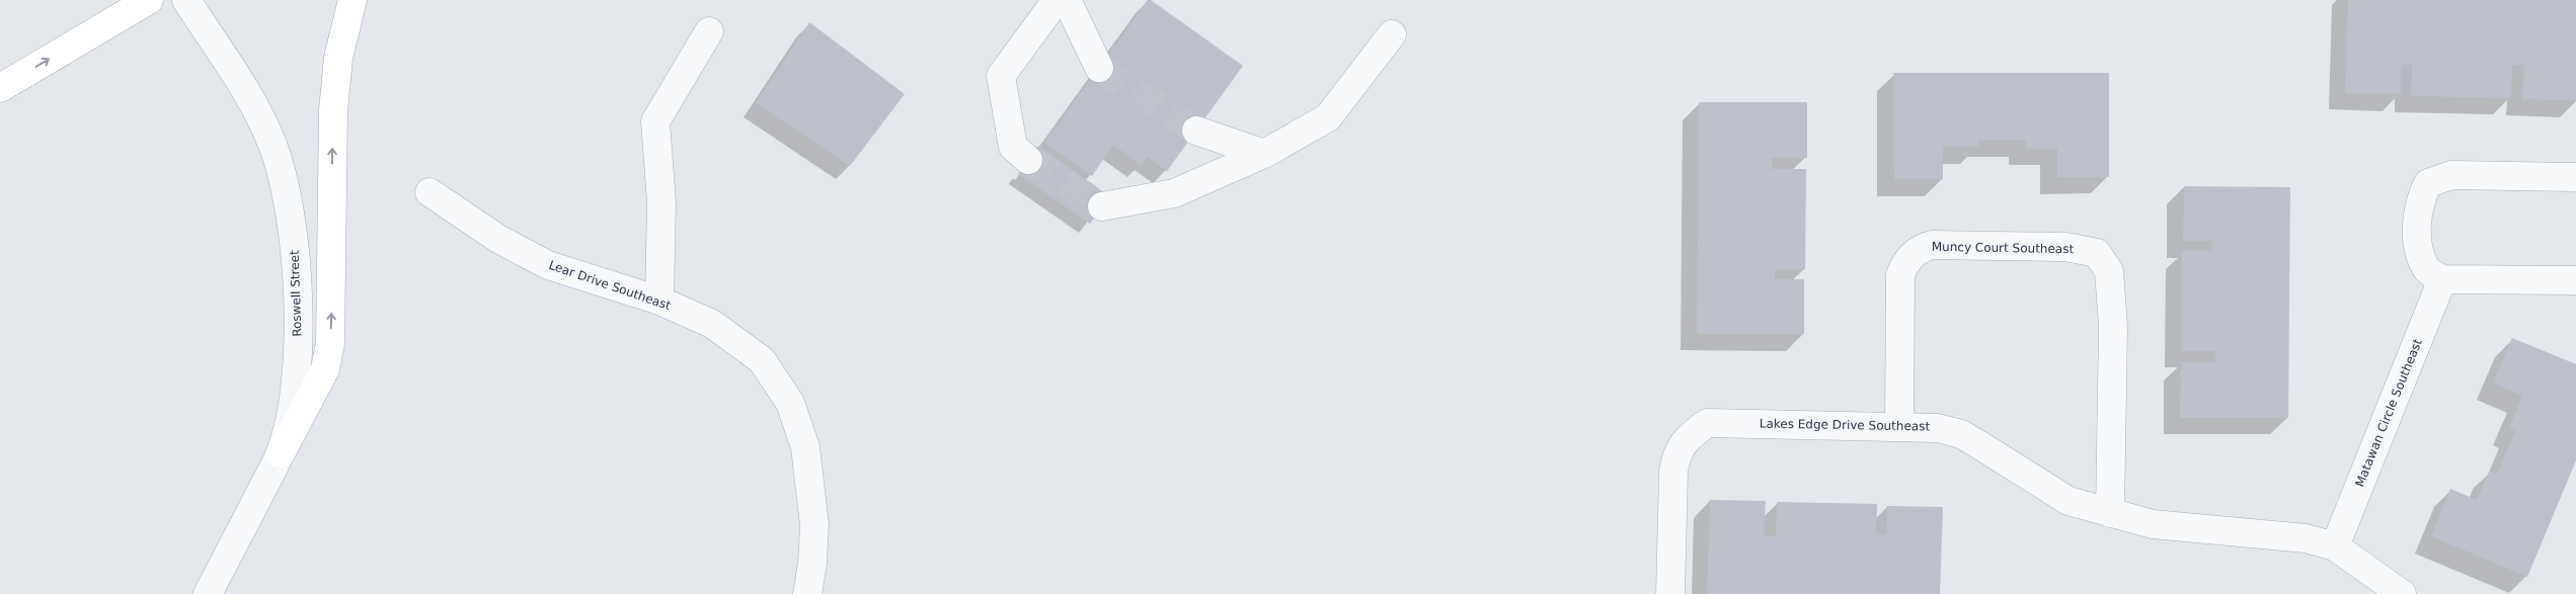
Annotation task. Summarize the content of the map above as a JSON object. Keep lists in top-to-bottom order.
{
  "streets": {
    "street": [
      "Muncy Court Southeast",
      "Lear Drive Southeast",
      "Roswell Street",
      "Matawan Circle Southeast",
      "Lakes Edge Drive Southeast"
    ]
  },
  "crossings": [
    ["Muncy Court Southeast", "Lakes Edge Drive Southeast"],
    ["Matawan Circle Southeast", "Lakes Edge Drive Southeast"]
  ]
}
